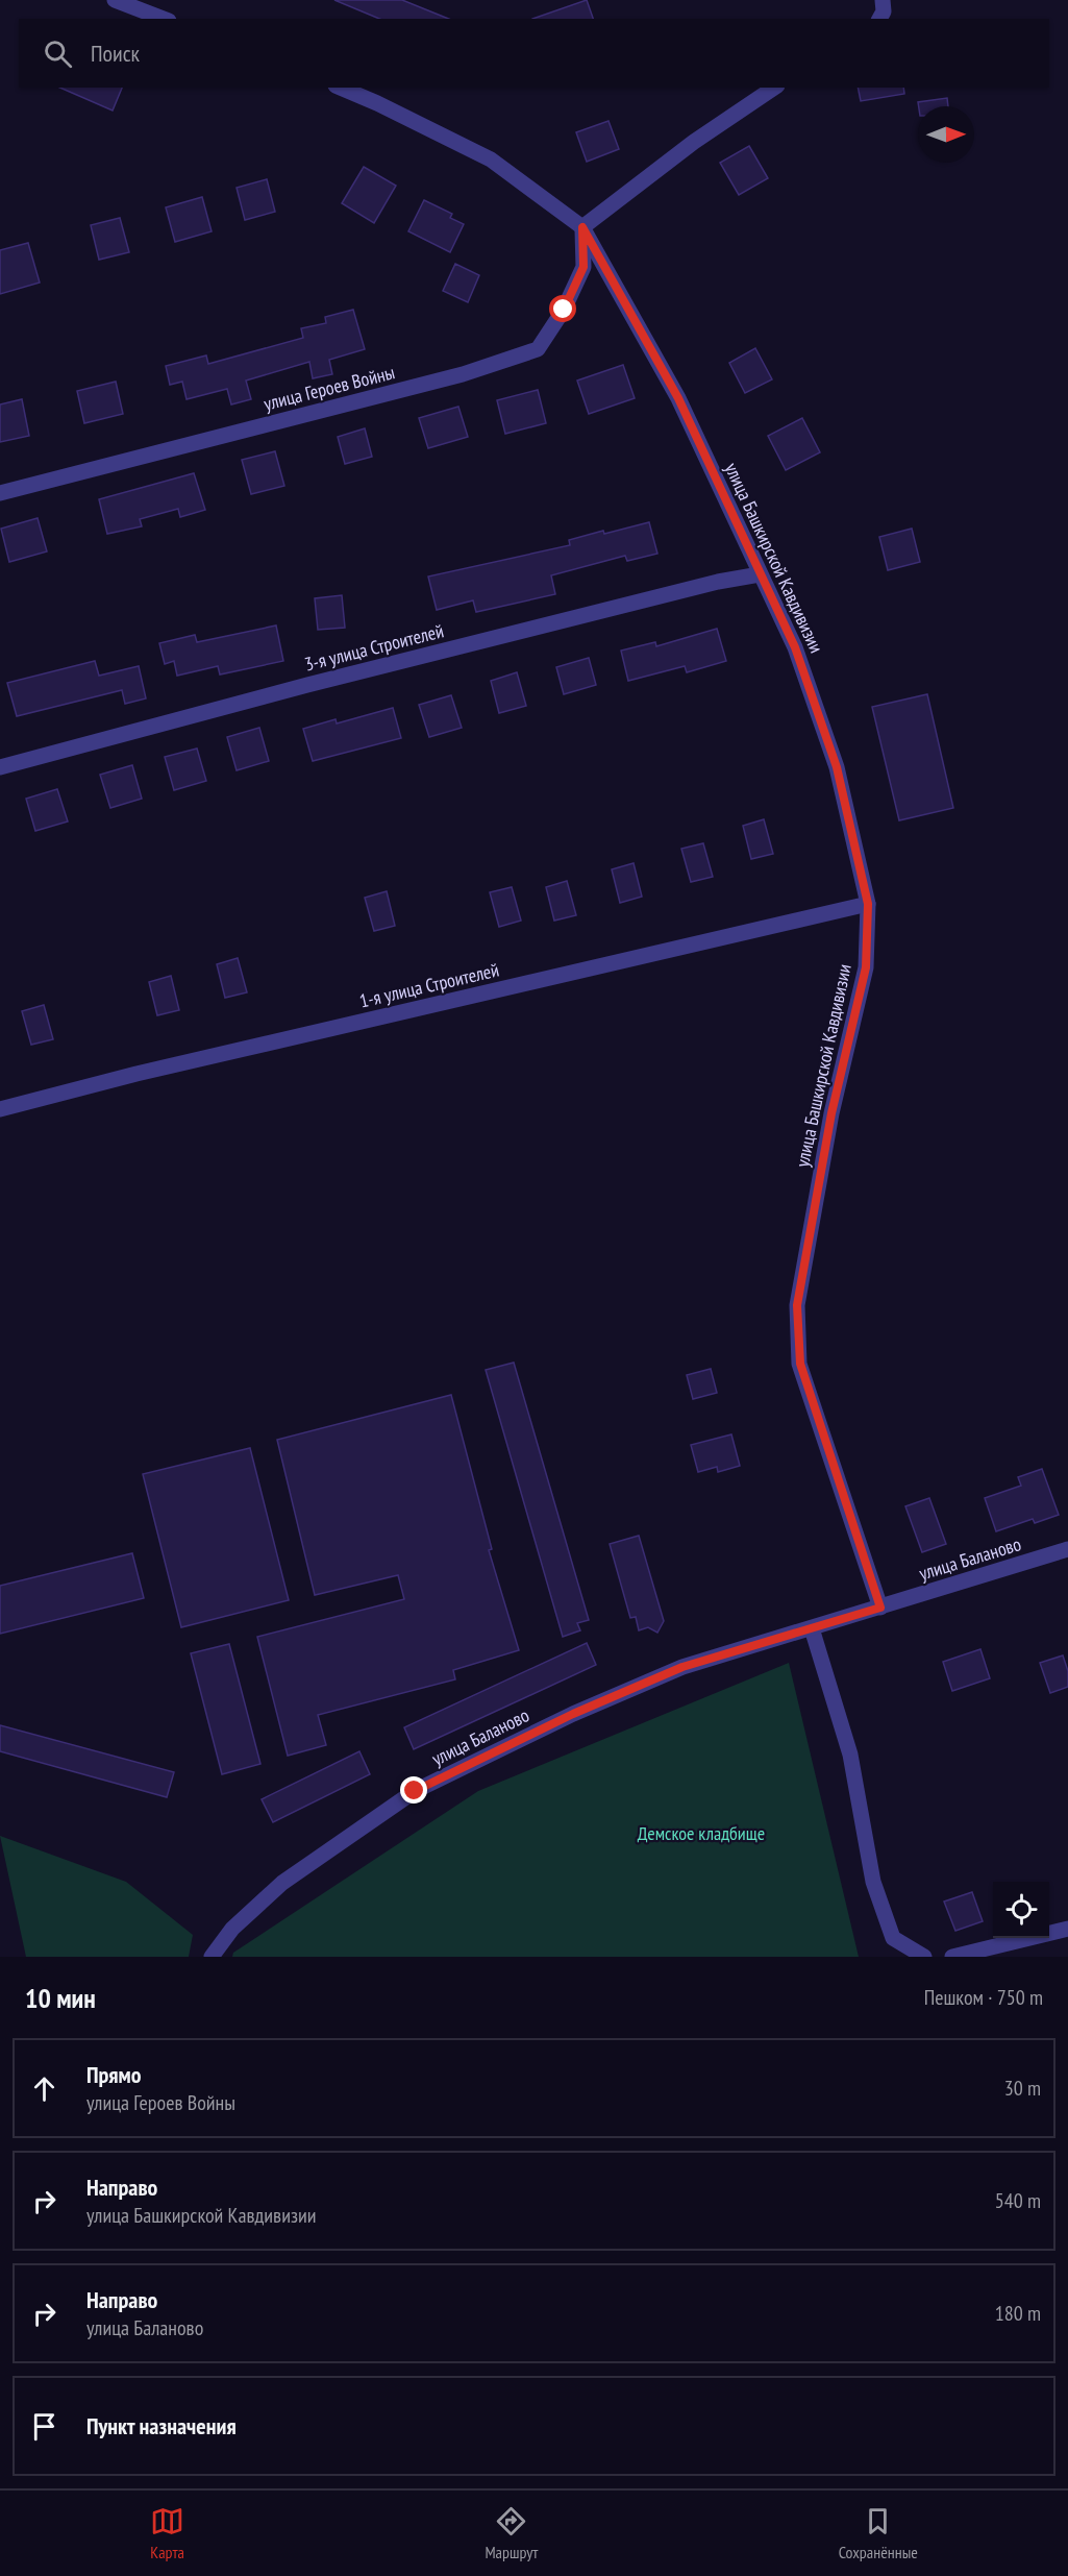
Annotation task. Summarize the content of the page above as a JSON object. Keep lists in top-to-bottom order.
{
  "streets": {
    "street": [
      "улица Героев Войны",
      "улица Башкирской Кавдивизии",
      "3-я улица Строителей",
      "1-я улица Строителей",
      "улица Баланово"
    ]
  },
  "crossings": [
    ["улица Героев Войны", "улица Башкирской Кавдивизии"],
    ["улица Башкирской Кавдивизии", "3-я улица Строителей"],
    ["улица Башкирской Кавдивизии", "1-я улица Строителей"],
    ["улица Башкирской Кавдивизии", "улица Баланово"]
  ],
  "parks": ["Демское кладбище"],
  "north": "right",
  "page": {
    "search": "Поиск",
    "heading": ["10 мин", "Пешком · 750 m"],
    "list": [
      ["Прямо", "улица Героев Войны", "30 m"],
      ["Направо", "улица Башкирской Кавдивизии", "540 m"],
      ["Направо", "улица Баланово", "180 m"],
      "Пункт назначения"
    ],
    "nav": ["Карта", "Маршрут", "Сохранённые"]
  }
}
